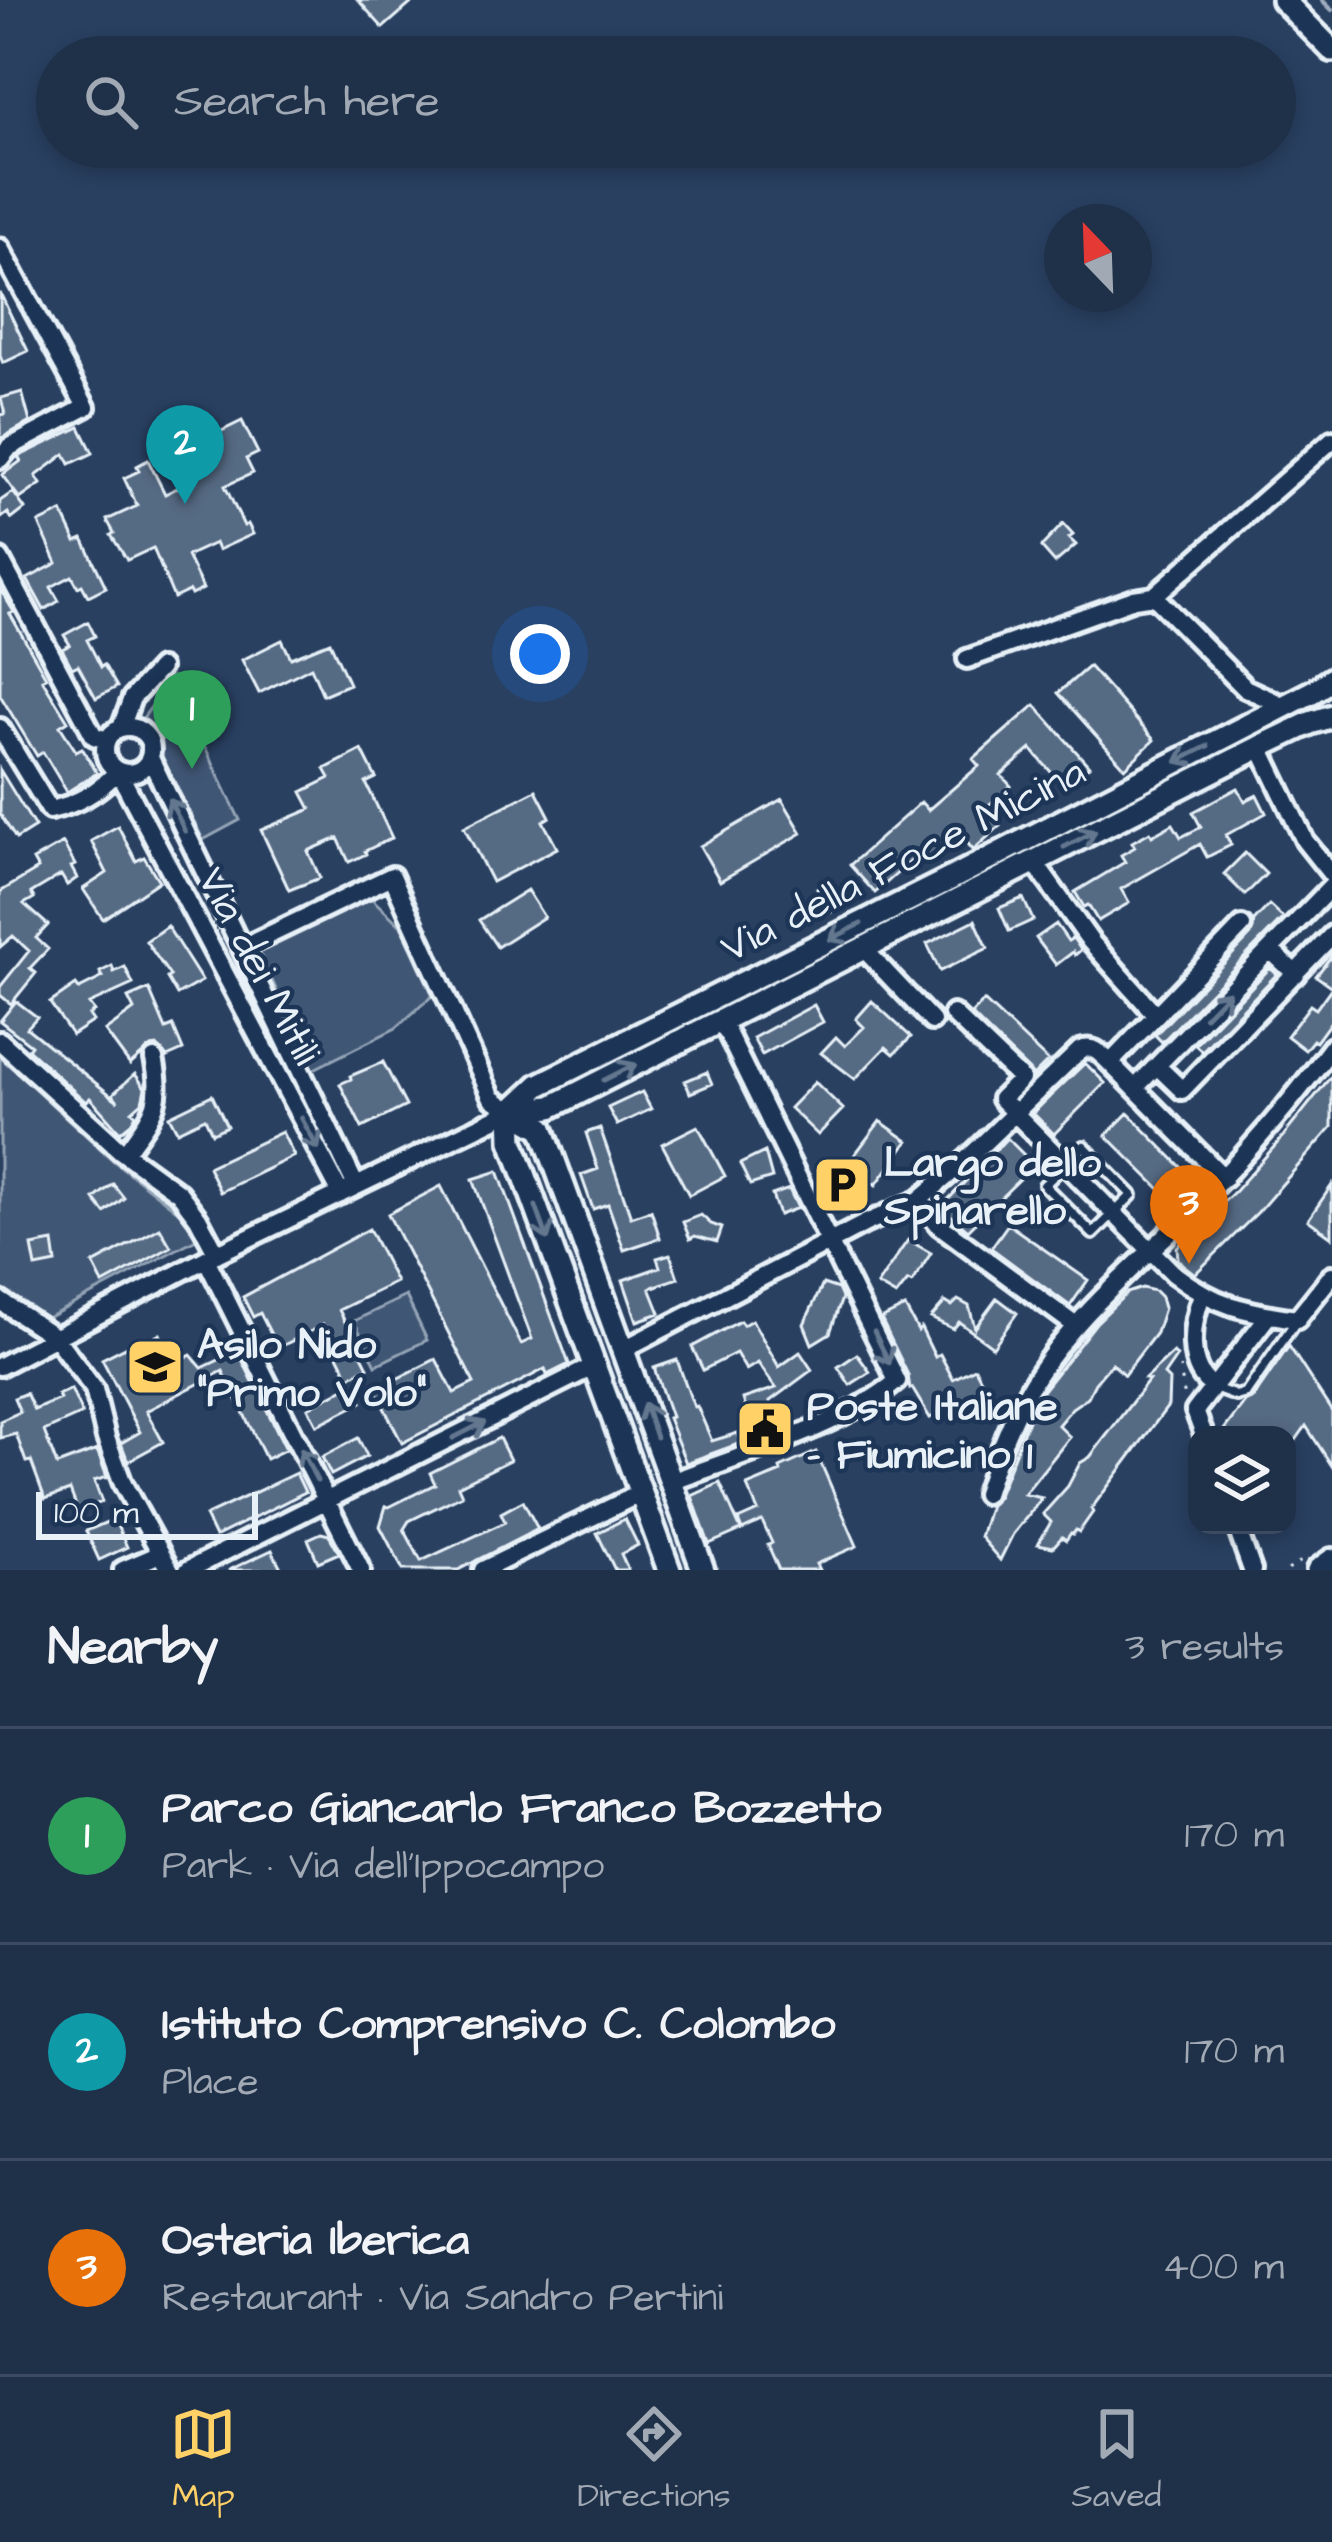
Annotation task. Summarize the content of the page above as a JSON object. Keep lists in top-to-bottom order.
{
  "streets": {
    "street": ["Via della Foce Micina", "Via dei Mitili"]
  },
  "crossings": [
    ["Via della Foce Micina", "Via dei Mitili"]
  ],
  "places": {
    "parking": ["Largo dello Spinarello"],
    "school or university": ["Asilo Nido \"Primo Volo\""],
    "public building": ["Poste Italiane – Fiumicino 1"]
  },
  "scale_bar": "100 m",
  "north": "top left",
  "page": {
    "search": "Search here",
    "pins": ["2", "1", "3"],
    "scale": "100 m",
    "heading": ["Nearby", "3 results"],
    "list": [
      {
        "mark": "1",
        "name": "Parco Giancarlo Franco Bozzetto",
        "note": "Park · Via dell'Ippocampo",
        "value": "170 m"
      },
      {
        "mark": "2",
        "name": "Istituto Comprensivo C. Colombo",
        "note": "Place",
        "value": "170 m"
      },
      {
        "mark": "3",
        "name": "Osteria Iberica",
        "note": "Restaurant · Via Sandro Pertini",
        "value": "400 m"
      }
    ],
    "nav": ["Map", "Directions", "Saved"]
  }
}
